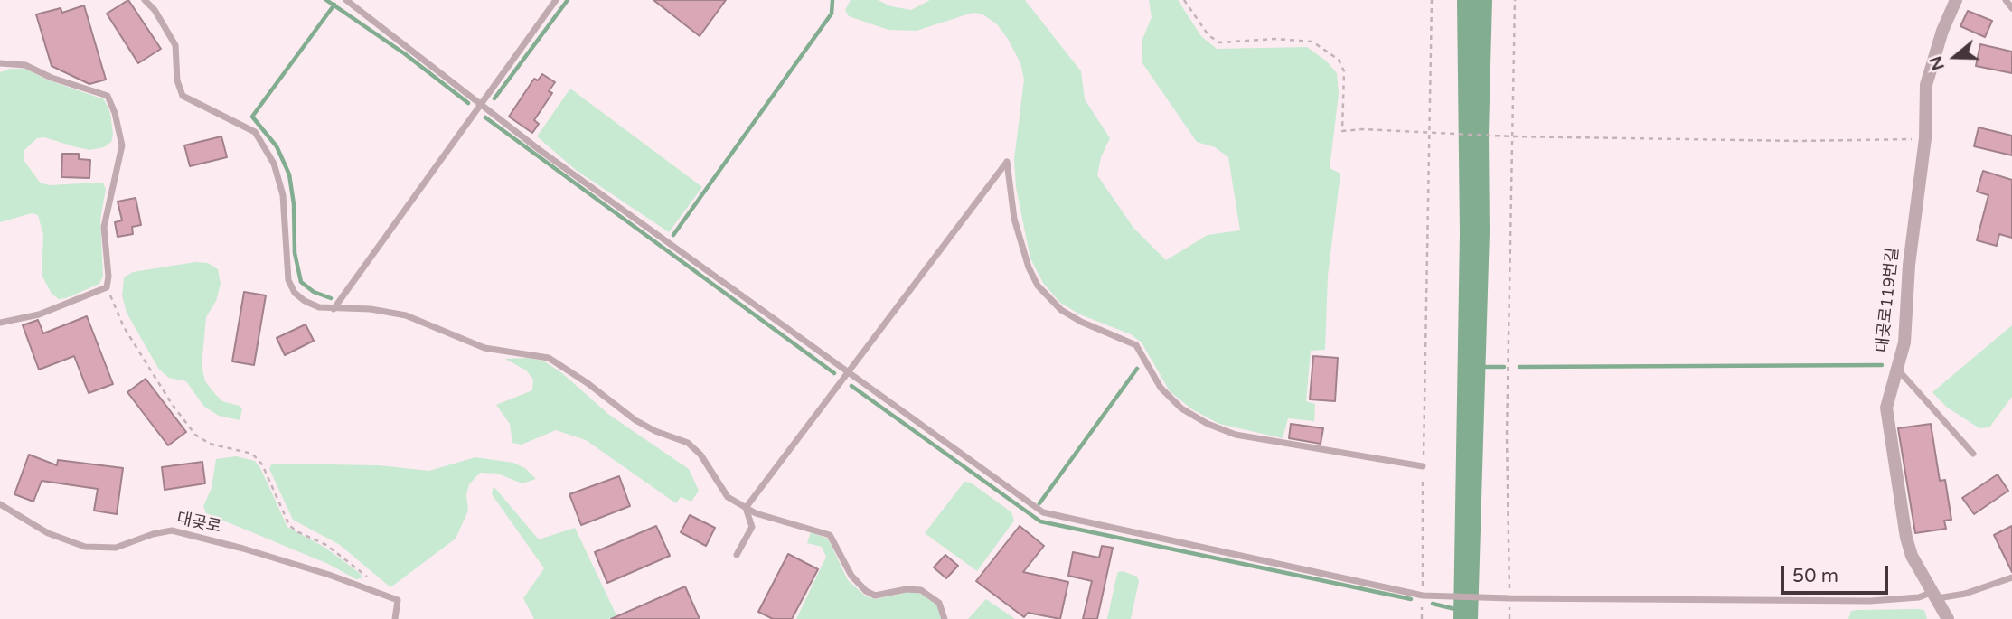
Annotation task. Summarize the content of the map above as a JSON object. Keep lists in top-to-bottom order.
{
  "streets": {
    "street": ["대곶로119번길"],
    "lane": ["대곶로"]
  },
  "scale_bar": "50 m",
  "north": "left"
}
